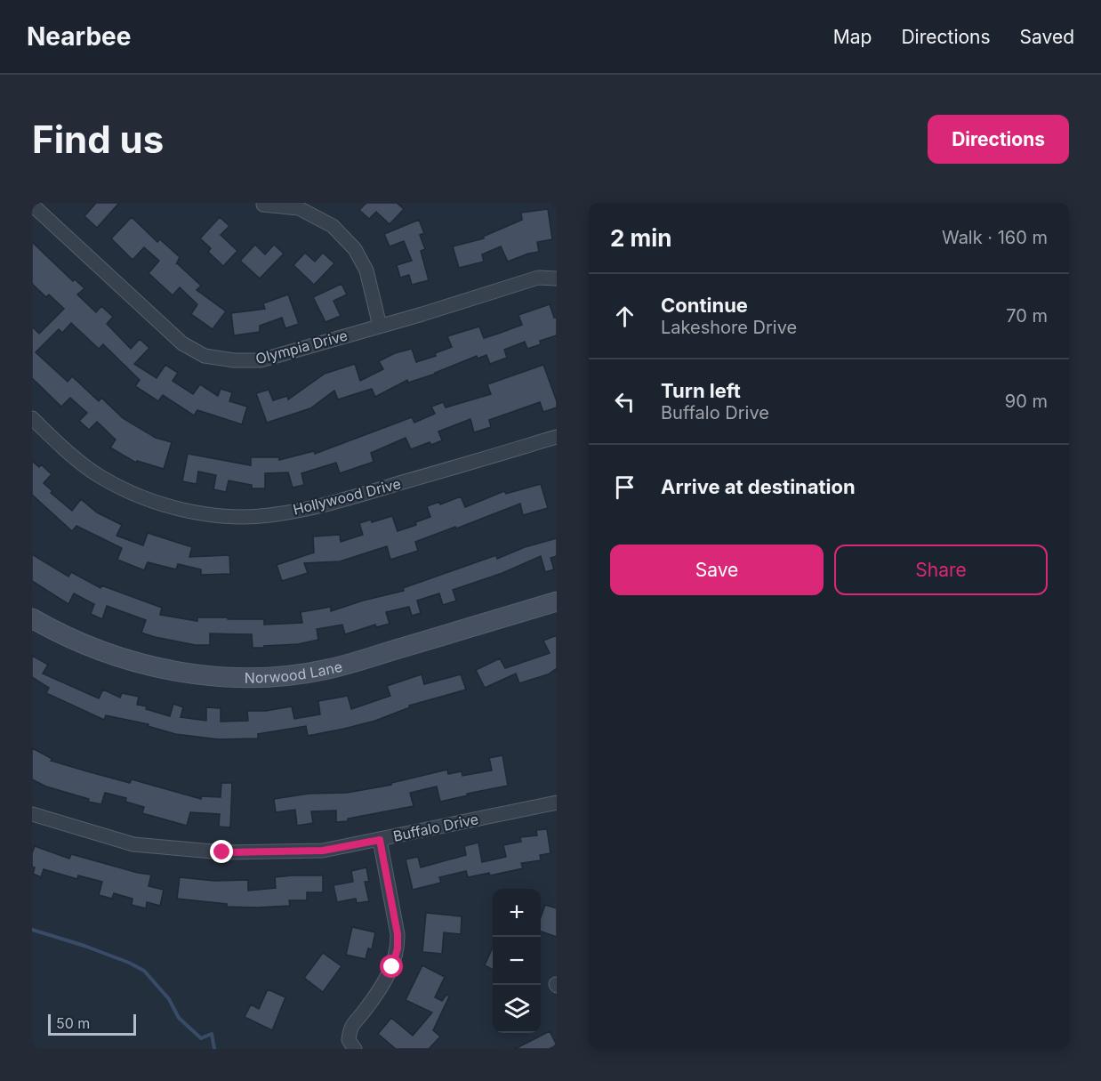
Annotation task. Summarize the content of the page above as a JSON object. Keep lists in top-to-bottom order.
{
  "streets": {
    "street": [
      "Olympia Drive",
      "Hollywood Drive",
      "Norwood Lane",
      "Buffalo Drive"
    ]
  },
  "scale_bar": "50 m",
  "page": {
    "header": "Nearbee",
    "nav": ["Map", "Directions", "Saved"],
    "buttons": [
      "Directions",
      ["Save", "Share"]
    ],
    "title": "Find us",
    "heading": ["2 min", "Walk · 160 m"],
    "list": [
      ["Continue", "Lakeshore Drive", "70 m"],
      ["Turn left", "Buffalo Drive", "90 m"],
      "Arrive at destination"
    ],
    "map_buttons": ["+", "−"],
    "scale": "50 m"
  }
}
